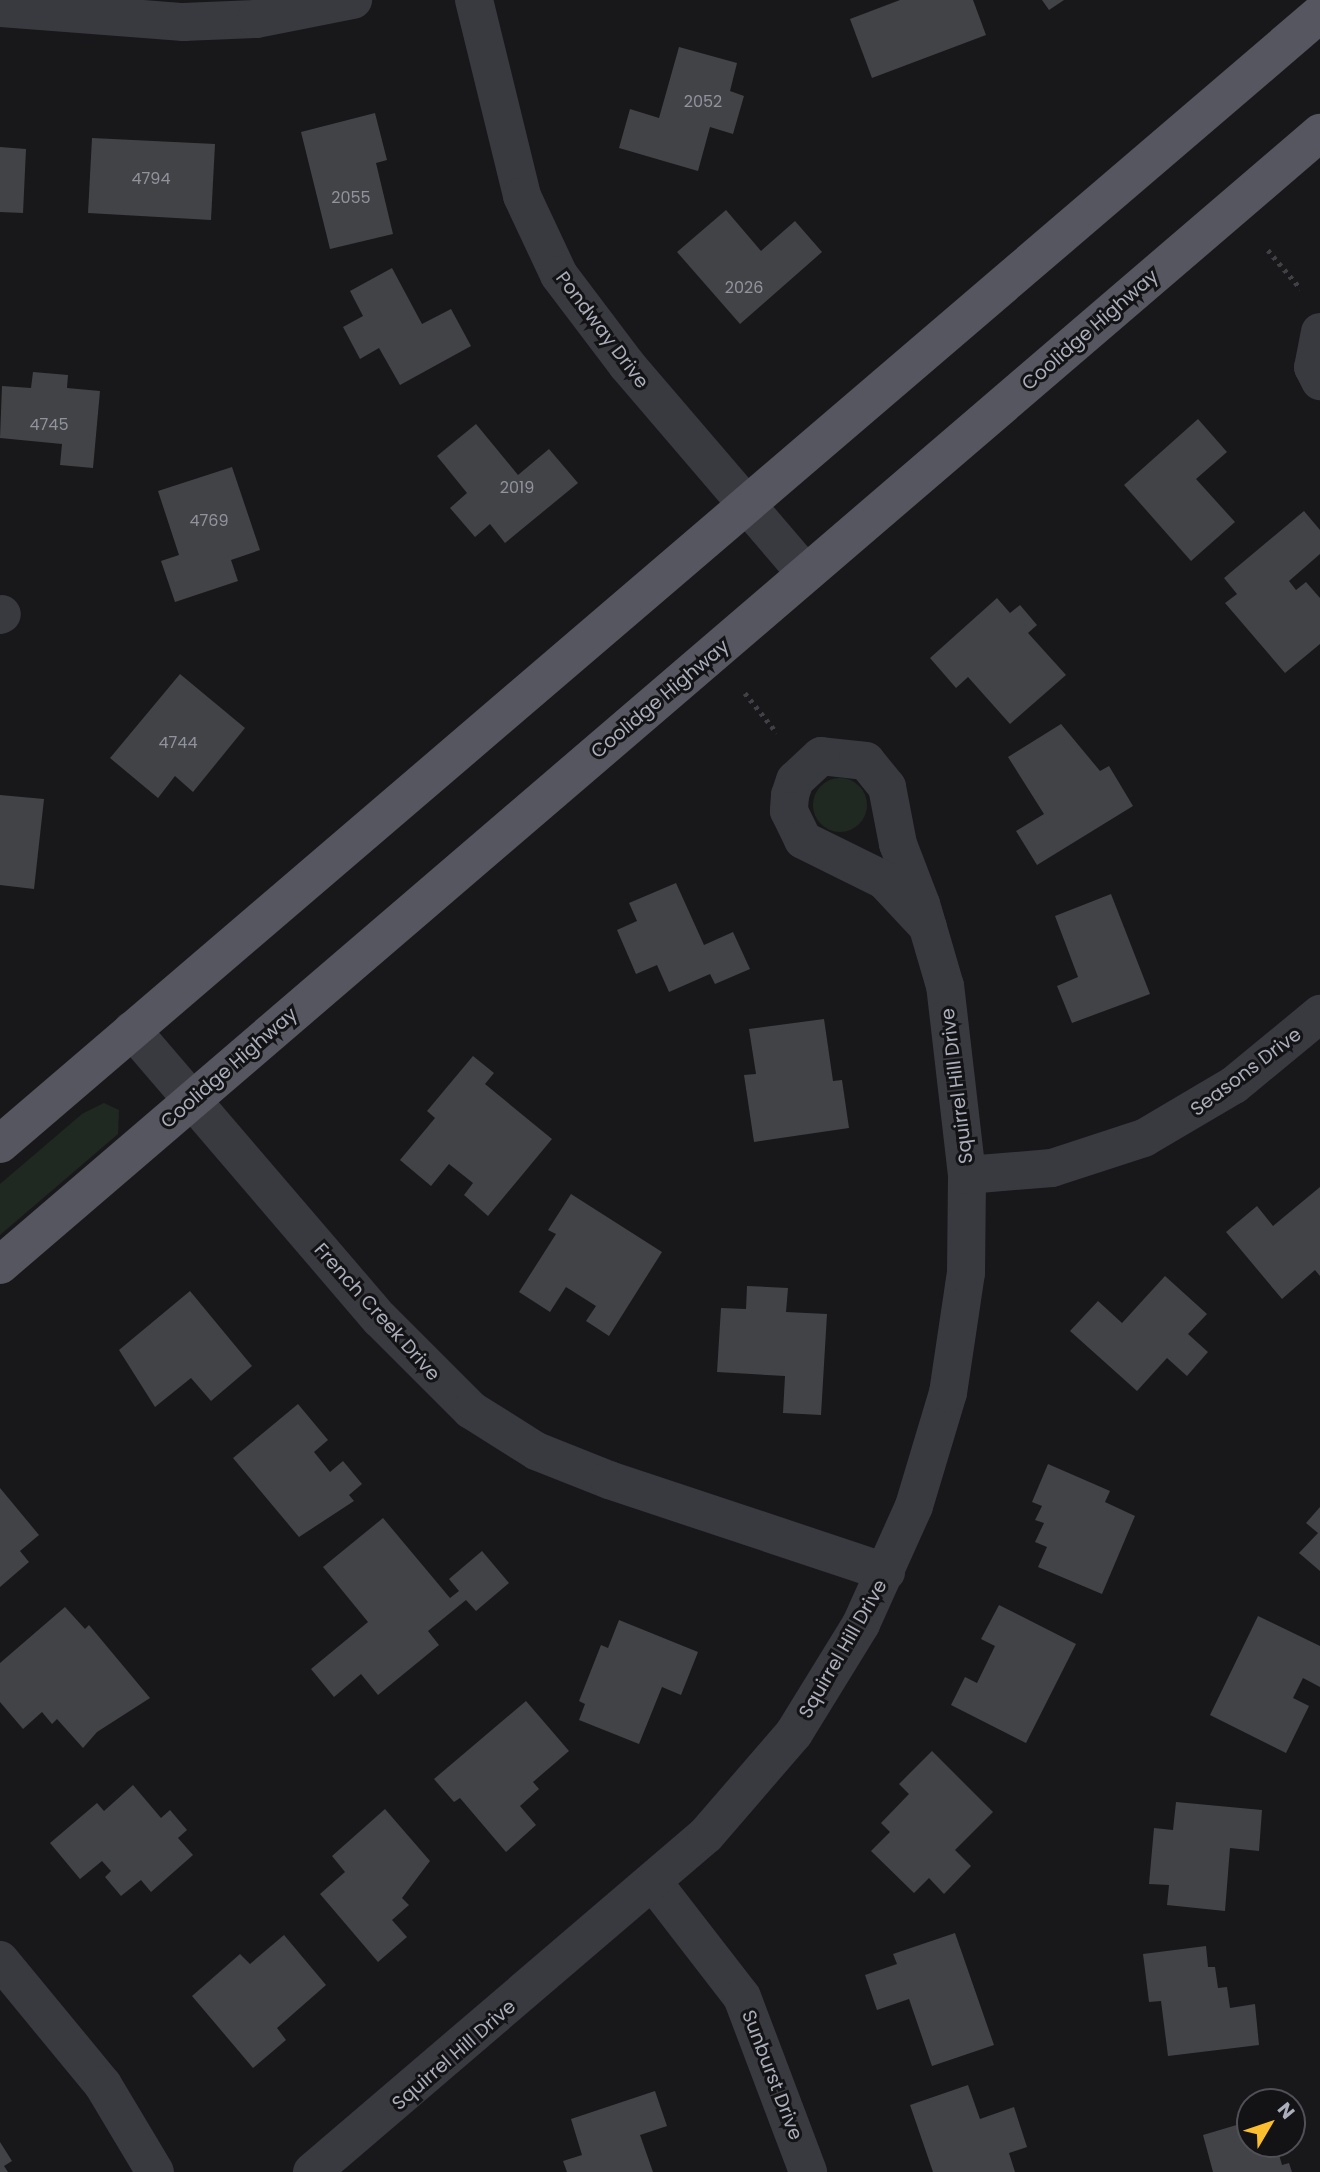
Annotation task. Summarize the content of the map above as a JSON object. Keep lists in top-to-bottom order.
{
  "streets": {
    "main road": ["Coolidge Highway"],
    "street": [
      "Pondway Drive",
      "Seasons Drive",
      "Squirrel Hill Drive",
      "French Creek Drive",
      "Sunburst Drive"
    ]
  },
  "crossings": [
    ["Pondway Drive", "Coolidge Highway"],
    ["Coolidge Highway", "French Creek Drive"],
    ["Seasons Drive", "Squirrel Hill Drive"],
    ["Squirrel Hill Drive", "French Creek Drive"],
    ["Squirrel Hill Drive", "Sunburst Drive"]
  ],
  "house_numbers": [
    "2052",
    "4794",
    "2055",
    "2026",
    "4745",
    "2019",
    "4769",
    "4744"
  ],
  "north": "top right"
}
